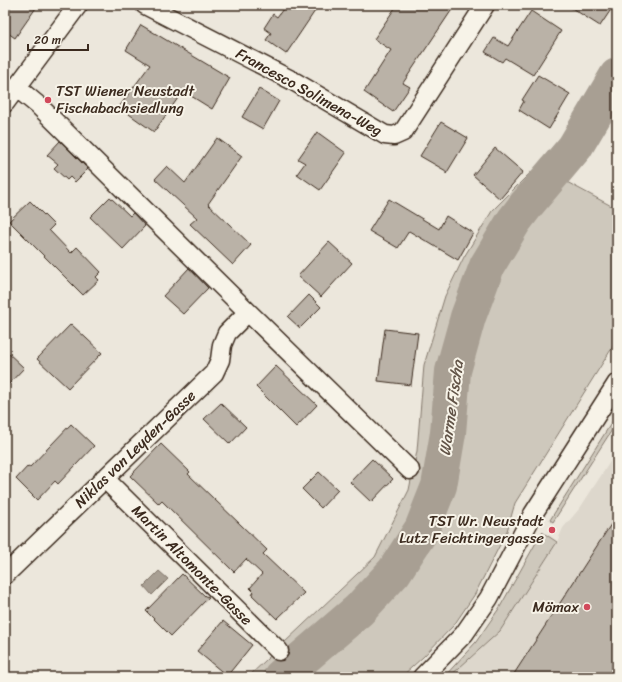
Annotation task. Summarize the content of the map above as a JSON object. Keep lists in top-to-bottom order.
{
  "streets": {
    "street": ["Francesco Solimena-Weg", "Niklas von Leyden-Gasse", "Martin Altomonte-Gasse"]
  },
  "crossings": [
    ["Niklas von Leyden-Gasse", "Martin Altomonte-Gasse"]
  ],
  "water": ["Warme Fischa"],
  "places": ["TST Wiener Neustadt Fischabachsiedlung", "TST Wr. Neustadt Lutz Feichtingergasse", "Mömax"],
  "scale_bar": "20 m"
}
